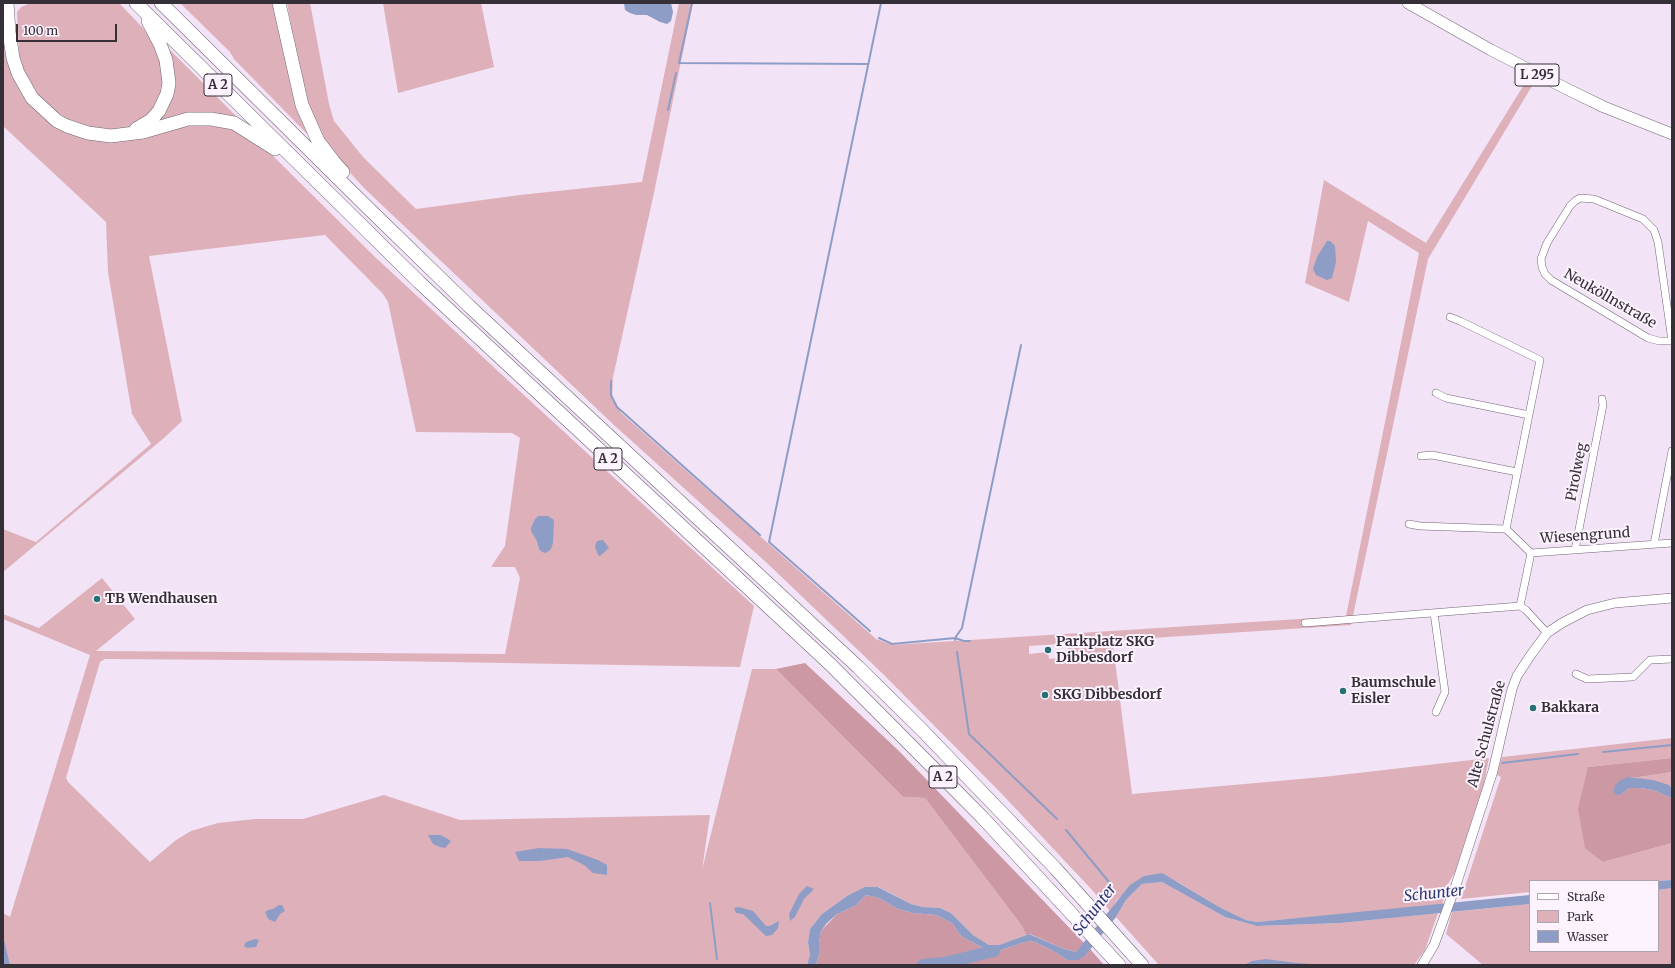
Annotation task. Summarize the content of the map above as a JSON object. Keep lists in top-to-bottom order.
{
  "streets": {
    "highway": ["A 2"],
    "main road": ["L 295"],
    "street": [
      "Neuköllnstraße",
      "Pirolweg",
      "Wiesengrund",
      "Alte Schulstraße"
    ]
  },
  "crossings": [
    ["Pirolweg", "Wiesengrund"]
  ],
  "water": ["Schunter"],
  "places": [
    "TB Wendhausen",
    "Parkplatz SKG Dibbesdorf",
    "Baumschule Eisler",
    "SKG Dibbesdorf",
    "Bakkara"
  ],
  "legend": ["Straße", "Park", "Wasser"],
  "scale_bar": "100 m"
}
